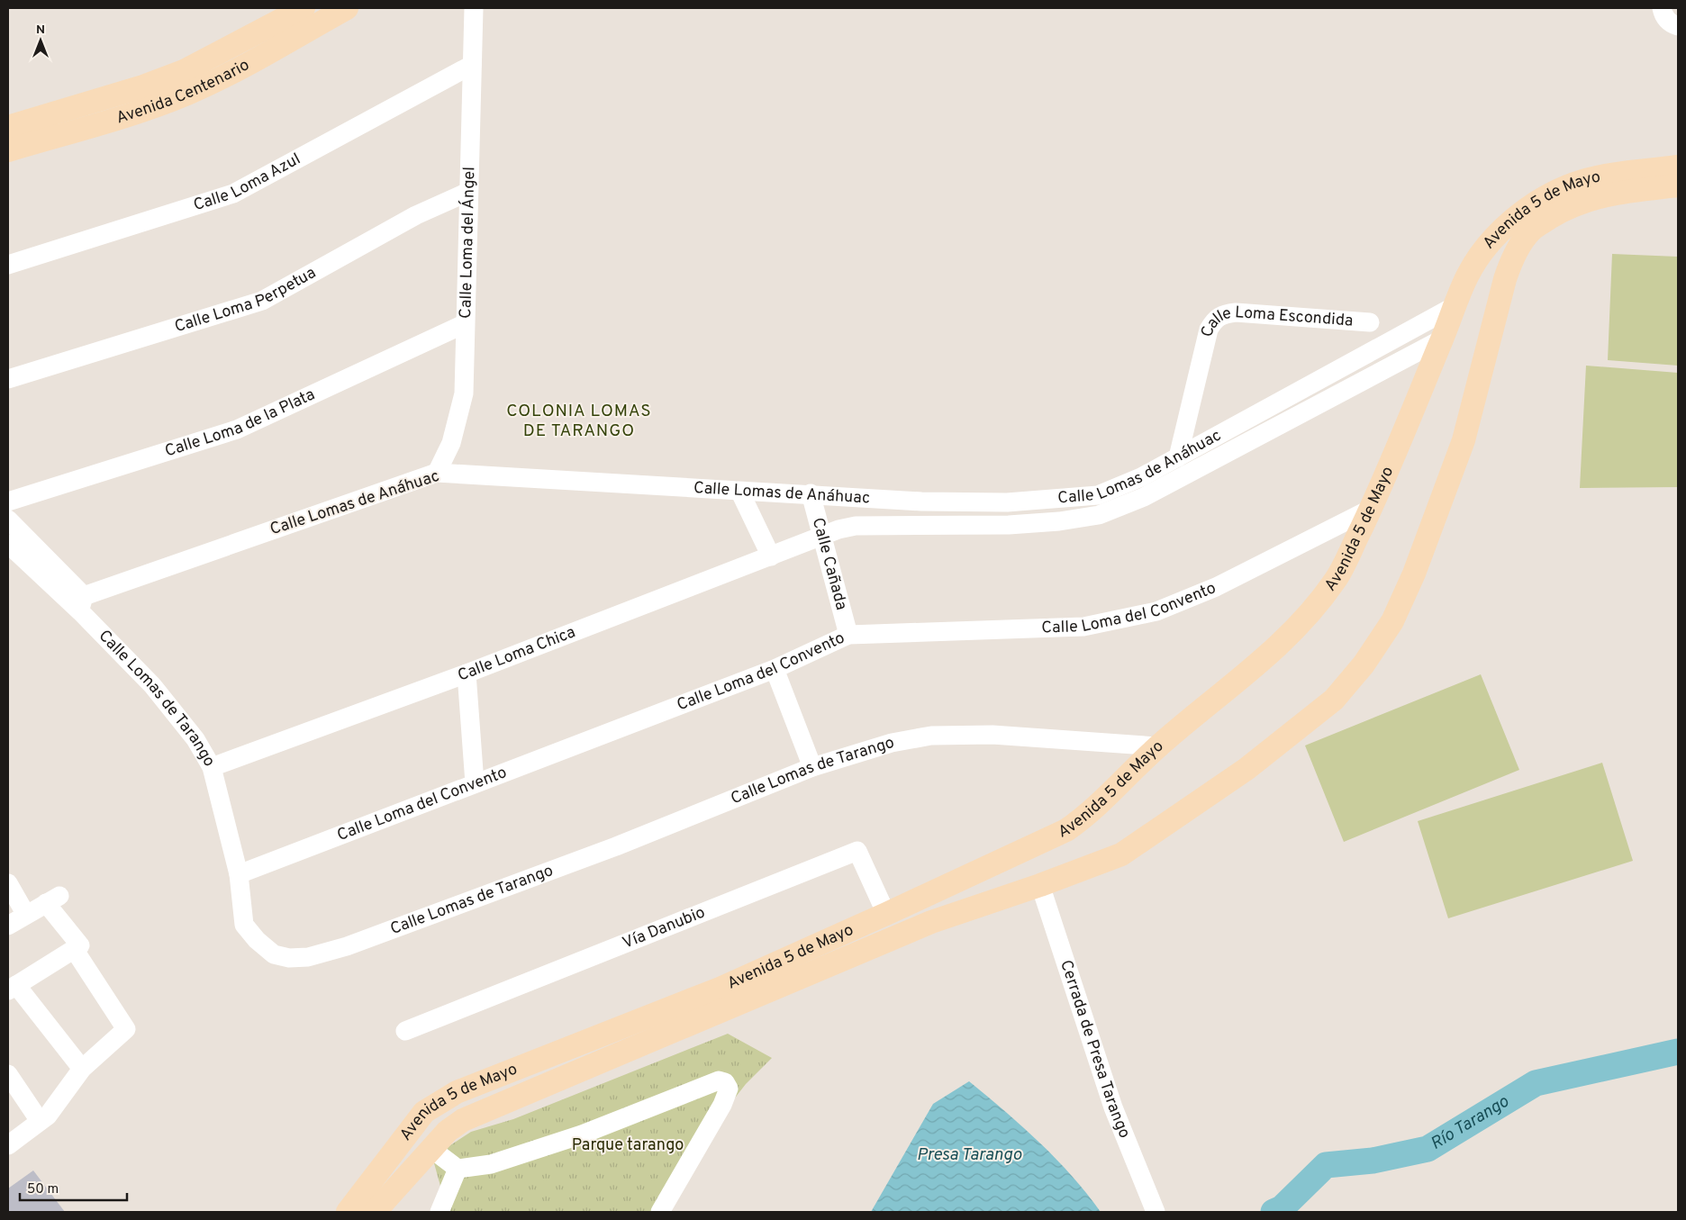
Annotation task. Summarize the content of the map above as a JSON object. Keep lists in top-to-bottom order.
{
  "streets": {
    "main road": ["Avenida Centenario", "Avenida 5 de Mayo"],
    "street": [
      "Calle Loma Azul",
      "Calle Loma del Ángel",
      "Calle Loma Perpetua",
      "Calle Loma Escondida",
      "Calle Loma de la Plata",
      "Calle Lomas de Anáhuac",
      "Calle Cañada",
      "Calle Loma del Convento",
      "Calle Loma Chica",
      "Calle Lomas de Tarango",
      "Vía Danubio",
      "Cerrada de Presa Tarango"
    ]
  },
  "crossings": [
    ["Calle Loma Azul", "Calle Loma del Ángel"],
    ["Avenida 5 de Mayo", "Calle Lomas de Anáhuac"],
    ["Avenida 5 de Mayo", "Calle Loma del Convento"],
    ["Avenida 5 de Mayo", "Calle Lomas de Tarango"],
    ["Avenida 5 de Mayo", "Vía Danubio"],
    ["Avenida 5 de Mayo", "Cerrada de Presa Tarango"],
    ["Calle Loma del Ángel", "Calle Loma Perpetua"],
    ["Calle Loma del Ángel", "Calle Loma de la Plata"],
    ["Calle Loma del Ángel", "Calle Lomas de Anáhuac"],
    ["Calle Loma Escondida", "Calle Lomas de Anáhuac"],
    ["Calle Lomas de Anáhuac", "Calle Cañada"],
    ["Calle Lomas de Anáhuac", "Calle Loma Chica"],
    ["Calle Lomas de Anáhuac", "Calle Lomas de Tarango"],
    ["Calle Cañada", "Calle Loma del Convento"],
    ["Calle Cañada", "Calle Loma Chica"],
    ["Calle Loma del Convento", "Calle Lomas de Tarango"],
    ["Calle Loma Chica", "Calle Lomas de Tarango"]
  ],
  "districts": ["COLONIA LOMAS DE TARANGO"],
  "water": ["Río Tarango", "Presa Tarango"],
  "parks": ["Parque tarango"],
  "scale_bar": "50 m",
  "north": "top"
}
